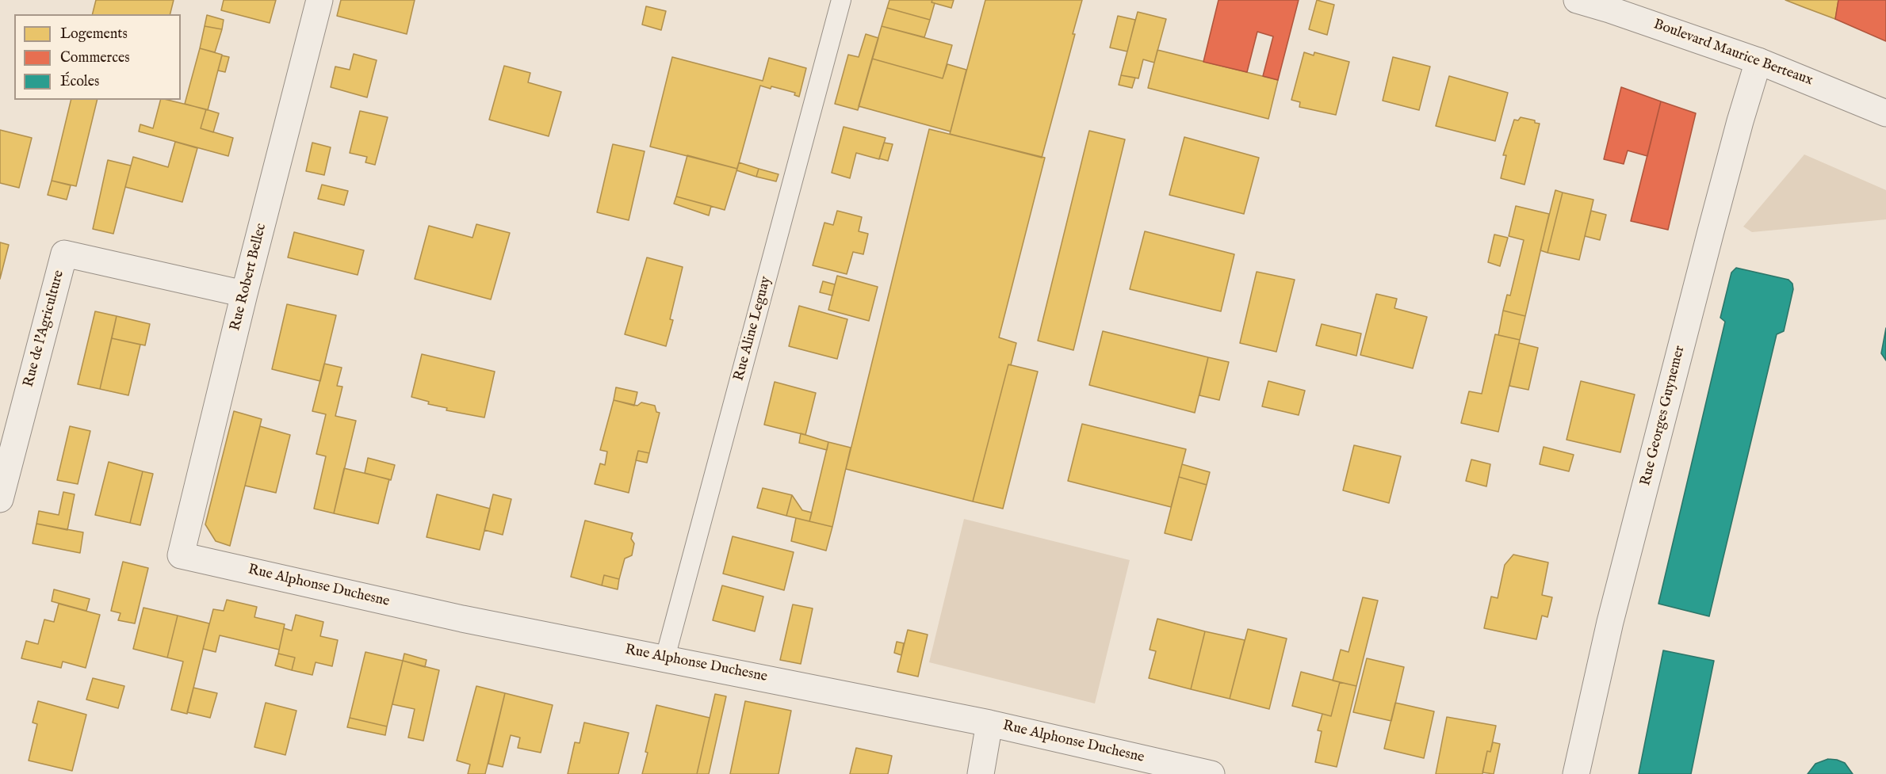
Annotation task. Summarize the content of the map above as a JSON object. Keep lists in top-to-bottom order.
{
  "streets": {
    "street": [
      "Boulevard Maurice Berteaux",
      "Rue Robert Bellec",
      "Rue de l'Agriculture",
      "Rue Georges Guynemer",
      "Rue Alphonse Duchesne"
    ],
    "lane": ["Rue Aline Leguay"]
  },
  "crossings": [
    ["Boulevard Maurice Berteaux", "Rue Georges Guynemer"],
    ["Rue Robert Bellec", "Rue de l'Agriculture"],
    ["Rue Robert Bellec", "Rue Alphonse Duchesne"],
    ["Rue Aline Leguay", "Rue Alphonse Duchesne"]
  ],
  "legend": ["Logements", "Commerces", "Écoles"]
}
